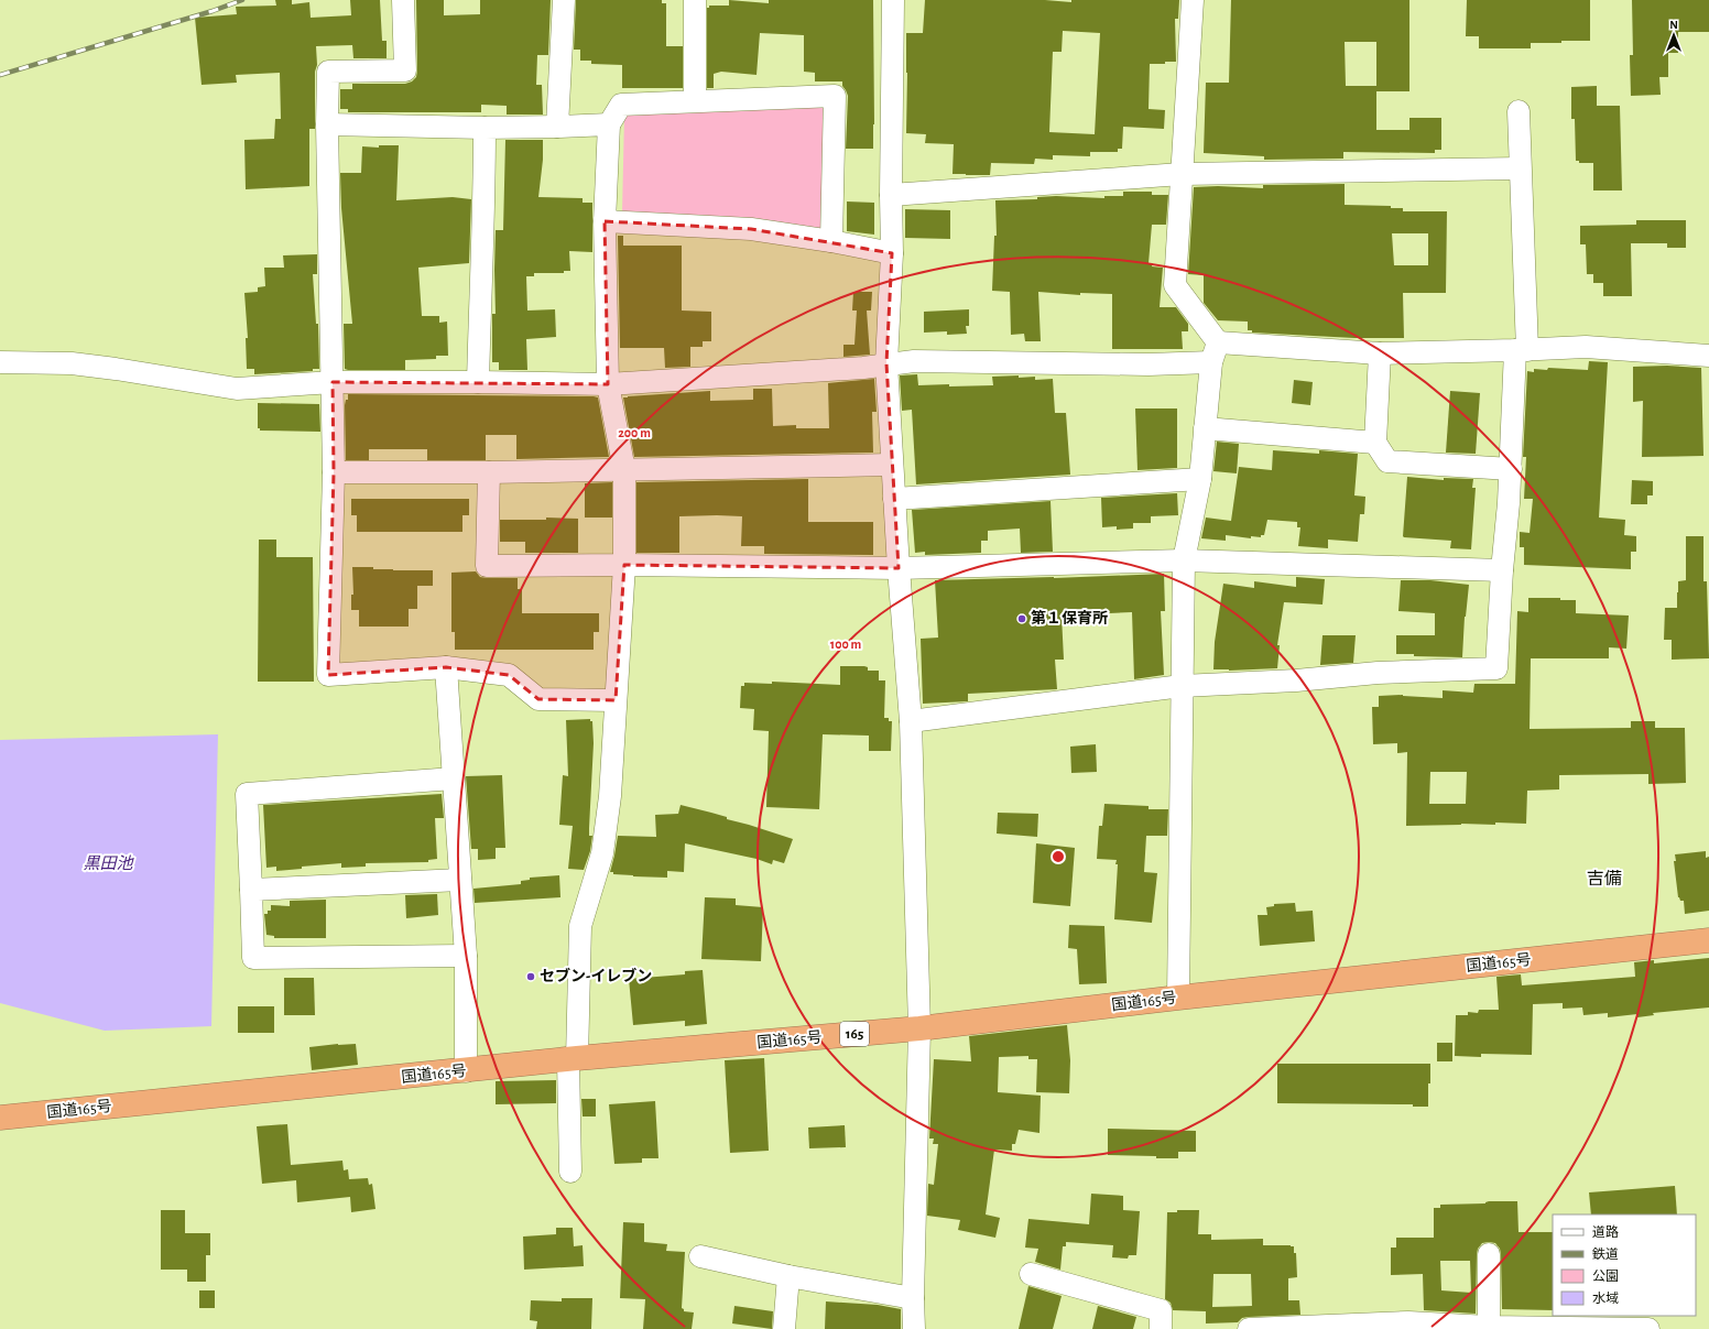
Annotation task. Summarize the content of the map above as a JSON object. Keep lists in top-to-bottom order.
{
  "streets": {
    "highway": ["国道165号", "165"]
  },
  "districts": ["吉備"],
  "water": ["黒田池"],
  "places": ["第１保育所", "セブン-イレブン"],
  "legend": [
    "道路",
    "鉄道",
    "公園",
    "水域"
  ],
  "north": "top",
  "rings": ["200 m", "100 m"]
}
